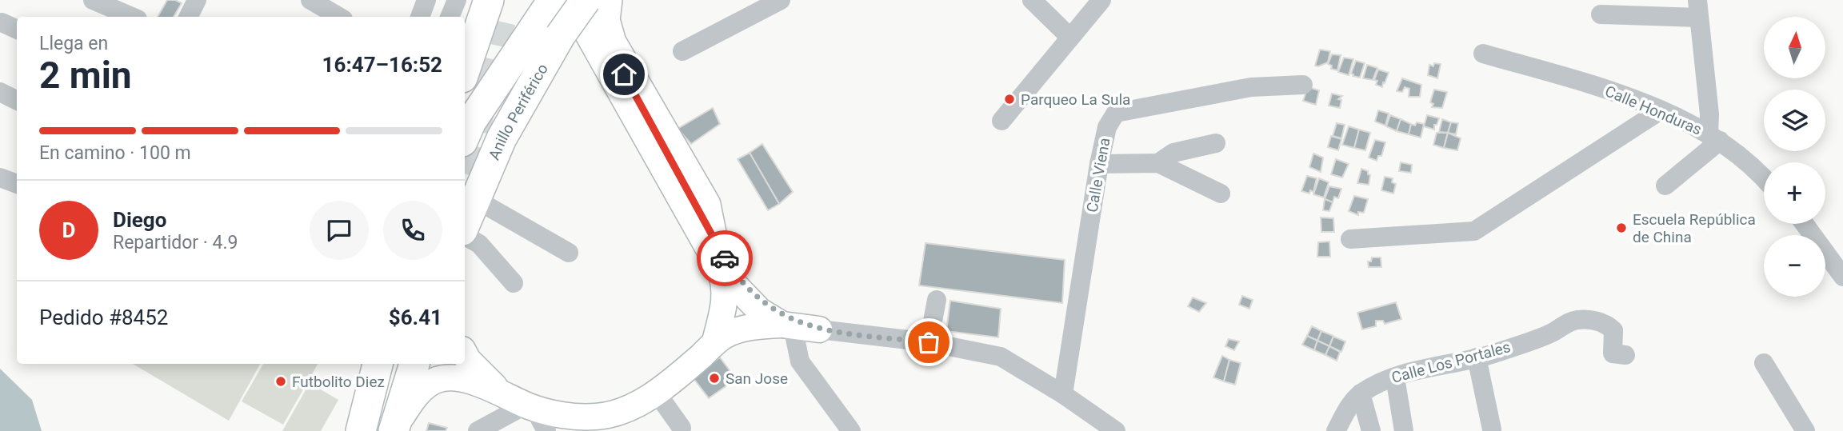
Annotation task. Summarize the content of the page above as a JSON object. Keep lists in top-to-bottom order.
{
  "streets": {
    "highway": ["Anillo Periférico"],
    "street": ["Calle Honduras", "Calle Viena", "Calle Los Portales"]
  },
  "places": [
    "Parqueo La Sula",
    "Escuela República de China",
    "San Jose",
    "Futbolito Diez"
  ],
  "north": "top",
  "page": {
    "map_buttons": ["+", "−"],
    "heading": ["2 min", "Llega en", "16:47–16:52"],
    "panel": [
      "Diego",
      "Repartidor · 4.9",
      "Pedido #8452",
      "$6.41"
    ],
    "bar": "En camino · 100 m",
    "round": "D"
  }
}
